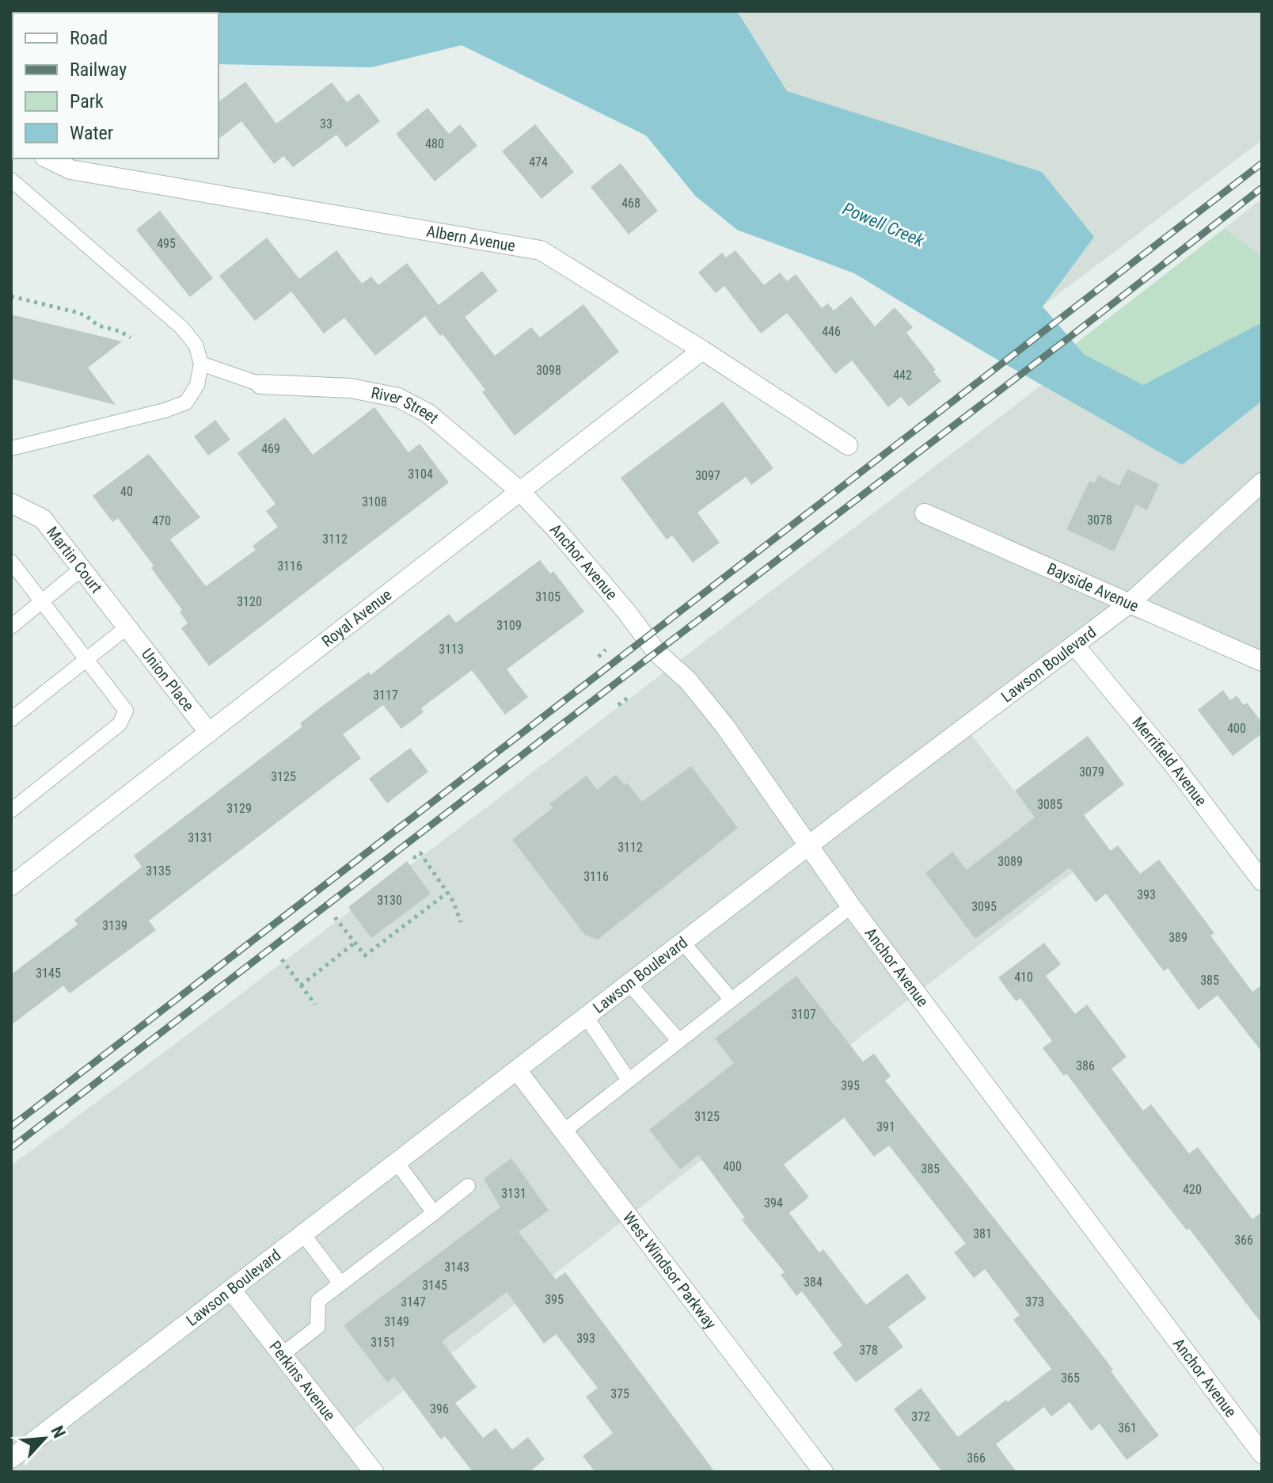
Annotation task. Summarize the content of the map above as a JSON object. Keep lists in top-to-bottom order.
{
  "streets": {
    "street": [
      "Albern Avenue",
      "River Street",
      "Martin Court",
      "Anchor Avenue",
      "Bayside Avenue",
      "Royal Avenue",
      "Lawson Boulevard",
      "Union Place",
      "Merrifield Avenue",
      "West Windsor Parkway",
      "Perkins Avenue"
    ]
  },
  "crossings": [
    ["Albern Avenue", "Royal Avenue"],
    ["River Street", "Anchor Avenue"],
    ["River Street", "Royal Avenue"],
    ["Martin Court", "Union Place"],
    ["Anchor Avenue", "Royal Avenue"],
    ["Anchor Avenue", "Lawson Boulevard"],
    ["Bayside Avenue", "Lawson Boulevard"],
    ["Royal Avenue", "Union Place"],
    ["Lawson Boulevard", "Merrifield Avenue"],
    ["Lawson Boulevard", "West Windsor Parkway"],
    ["Lawson Boulevard", "Perkins Avenue"]
  ],
  "water": ["Powell Creek"],
  "house_numbers": [
    "33",
    "480",
    "474",
    "468",
    "495",
    "446",
    "3098",
    "442",
    "469",
    "3104",
    "3097",
    "40",
    "3108",
    "3078",
    "470",
    "3112",
    "3116",
    "3105",
    "3120",
    "3109",
    "3113",
    "3117",
    "400",
    "3079",
    "3125",
    "3085",
    "3129",
    "3131",
    "3112",
    "3089",
    "3135",
    "3116",
    "393",
    "3130",
    "3095",
    "3139",
    "389",
    "3145",
    "410",
    "385",
    "3107",
    "386",
    "395",
    "3125",
    "391",
    "400",
    "385",
    "420",
    "3131",
    "394",
    "381",
    "366",
    "3143",
    "384",
    "3145",
    "395",
    "3147",
    "373",
    "3149",
    "393",
    "3151",
    "378",
    "365",
    "375",
    "396",
    "372",
    "361",
    "366"
  ],
  "legend": [
    "Road",
    "Railway",
    "Park",
    "Water"
  ],
  "north": "top right"
}
